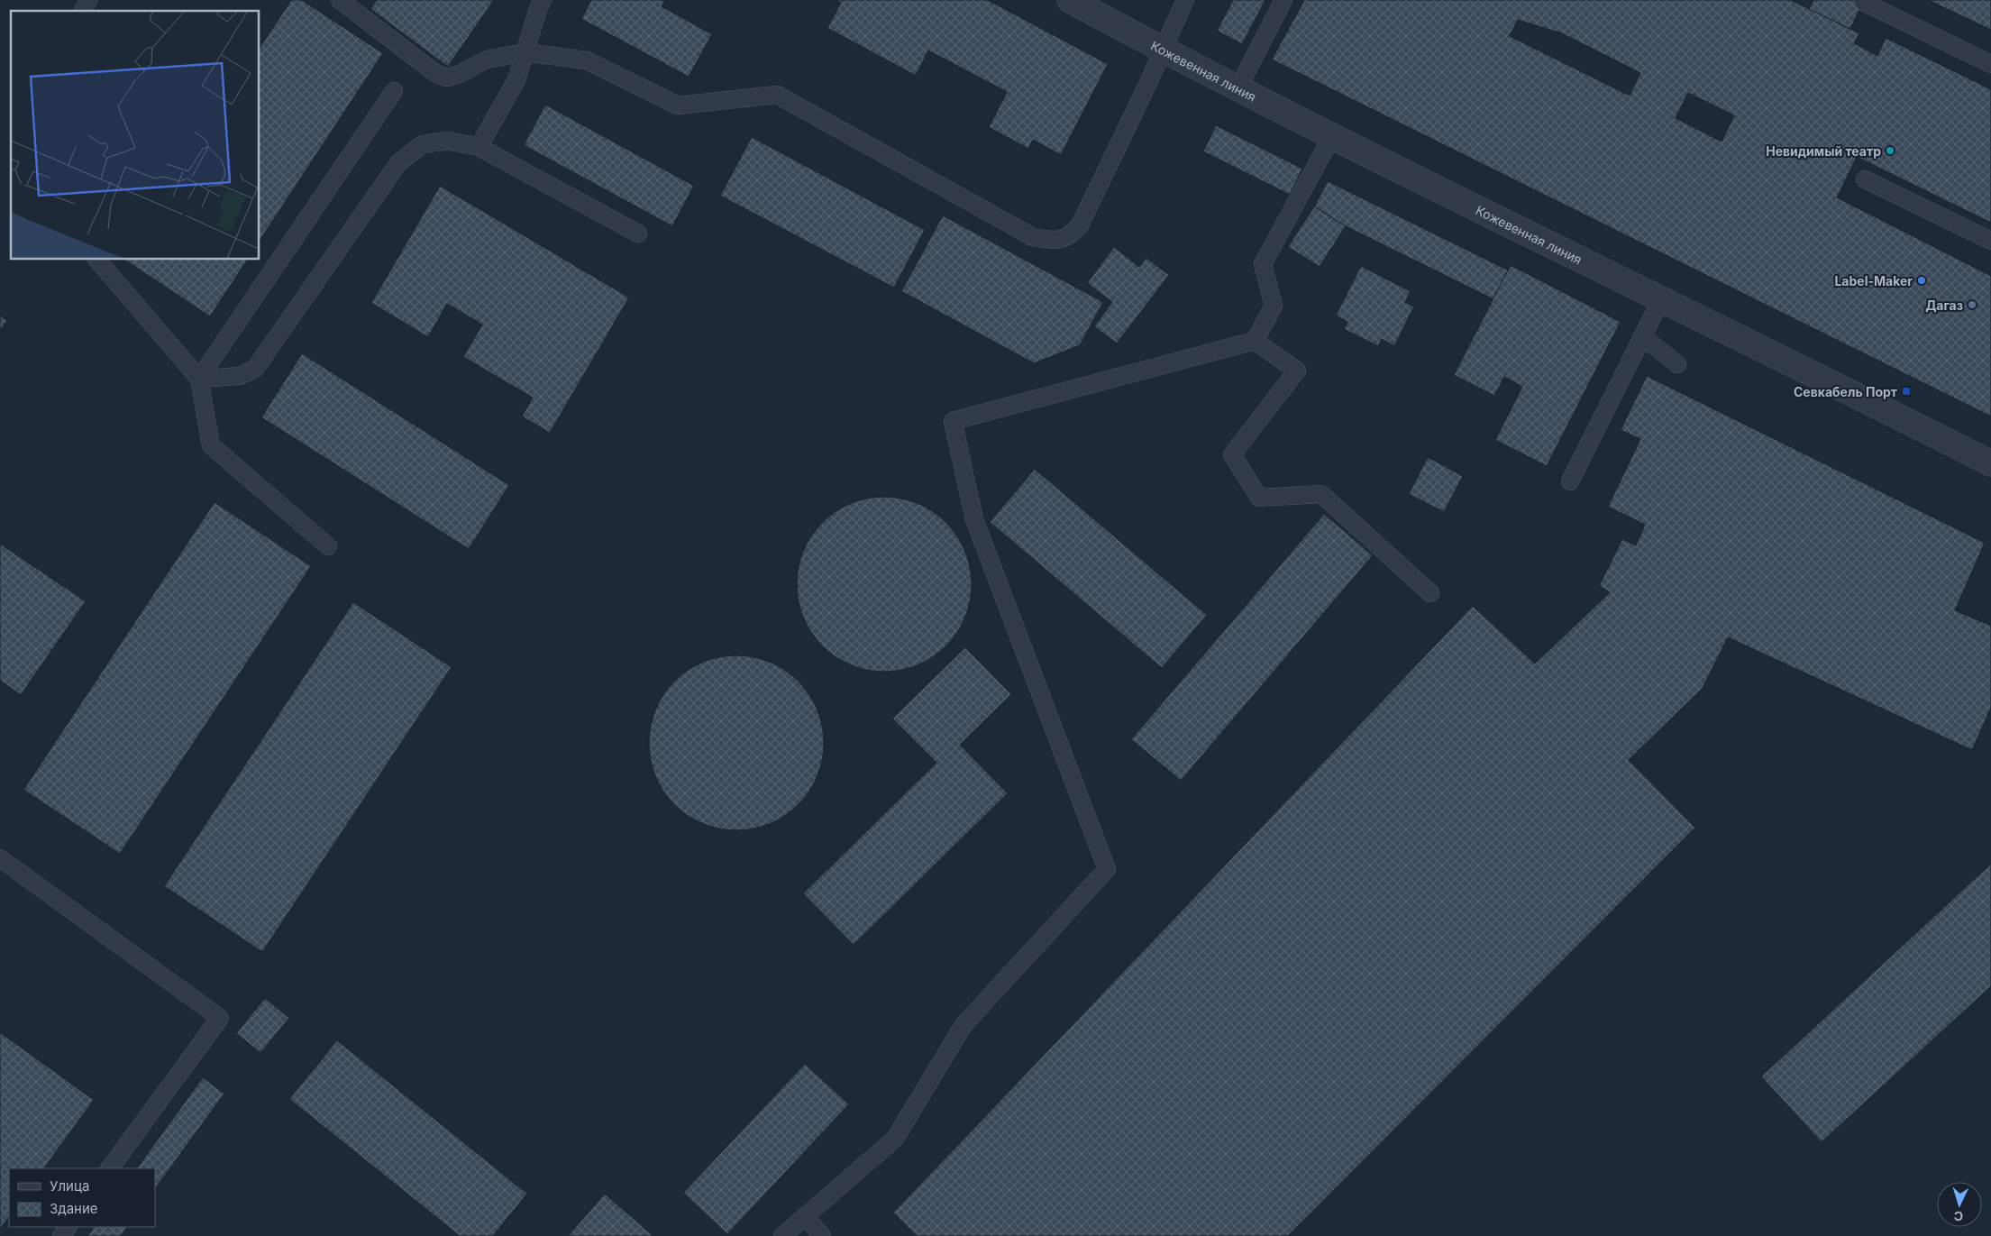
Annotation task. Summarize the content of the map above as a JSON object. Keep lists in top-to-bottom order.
{
  "streets": {
    "street": ["Кожевенная линия"]
  },
  "places": {
    "other": ["Невидимый театр", "Label-Maker", "Дагаз"],
    "transit": ["Севкабель Порт"]
  },
  "legend": ["Улица", "Здание"],
  "north": "bottom"
}
